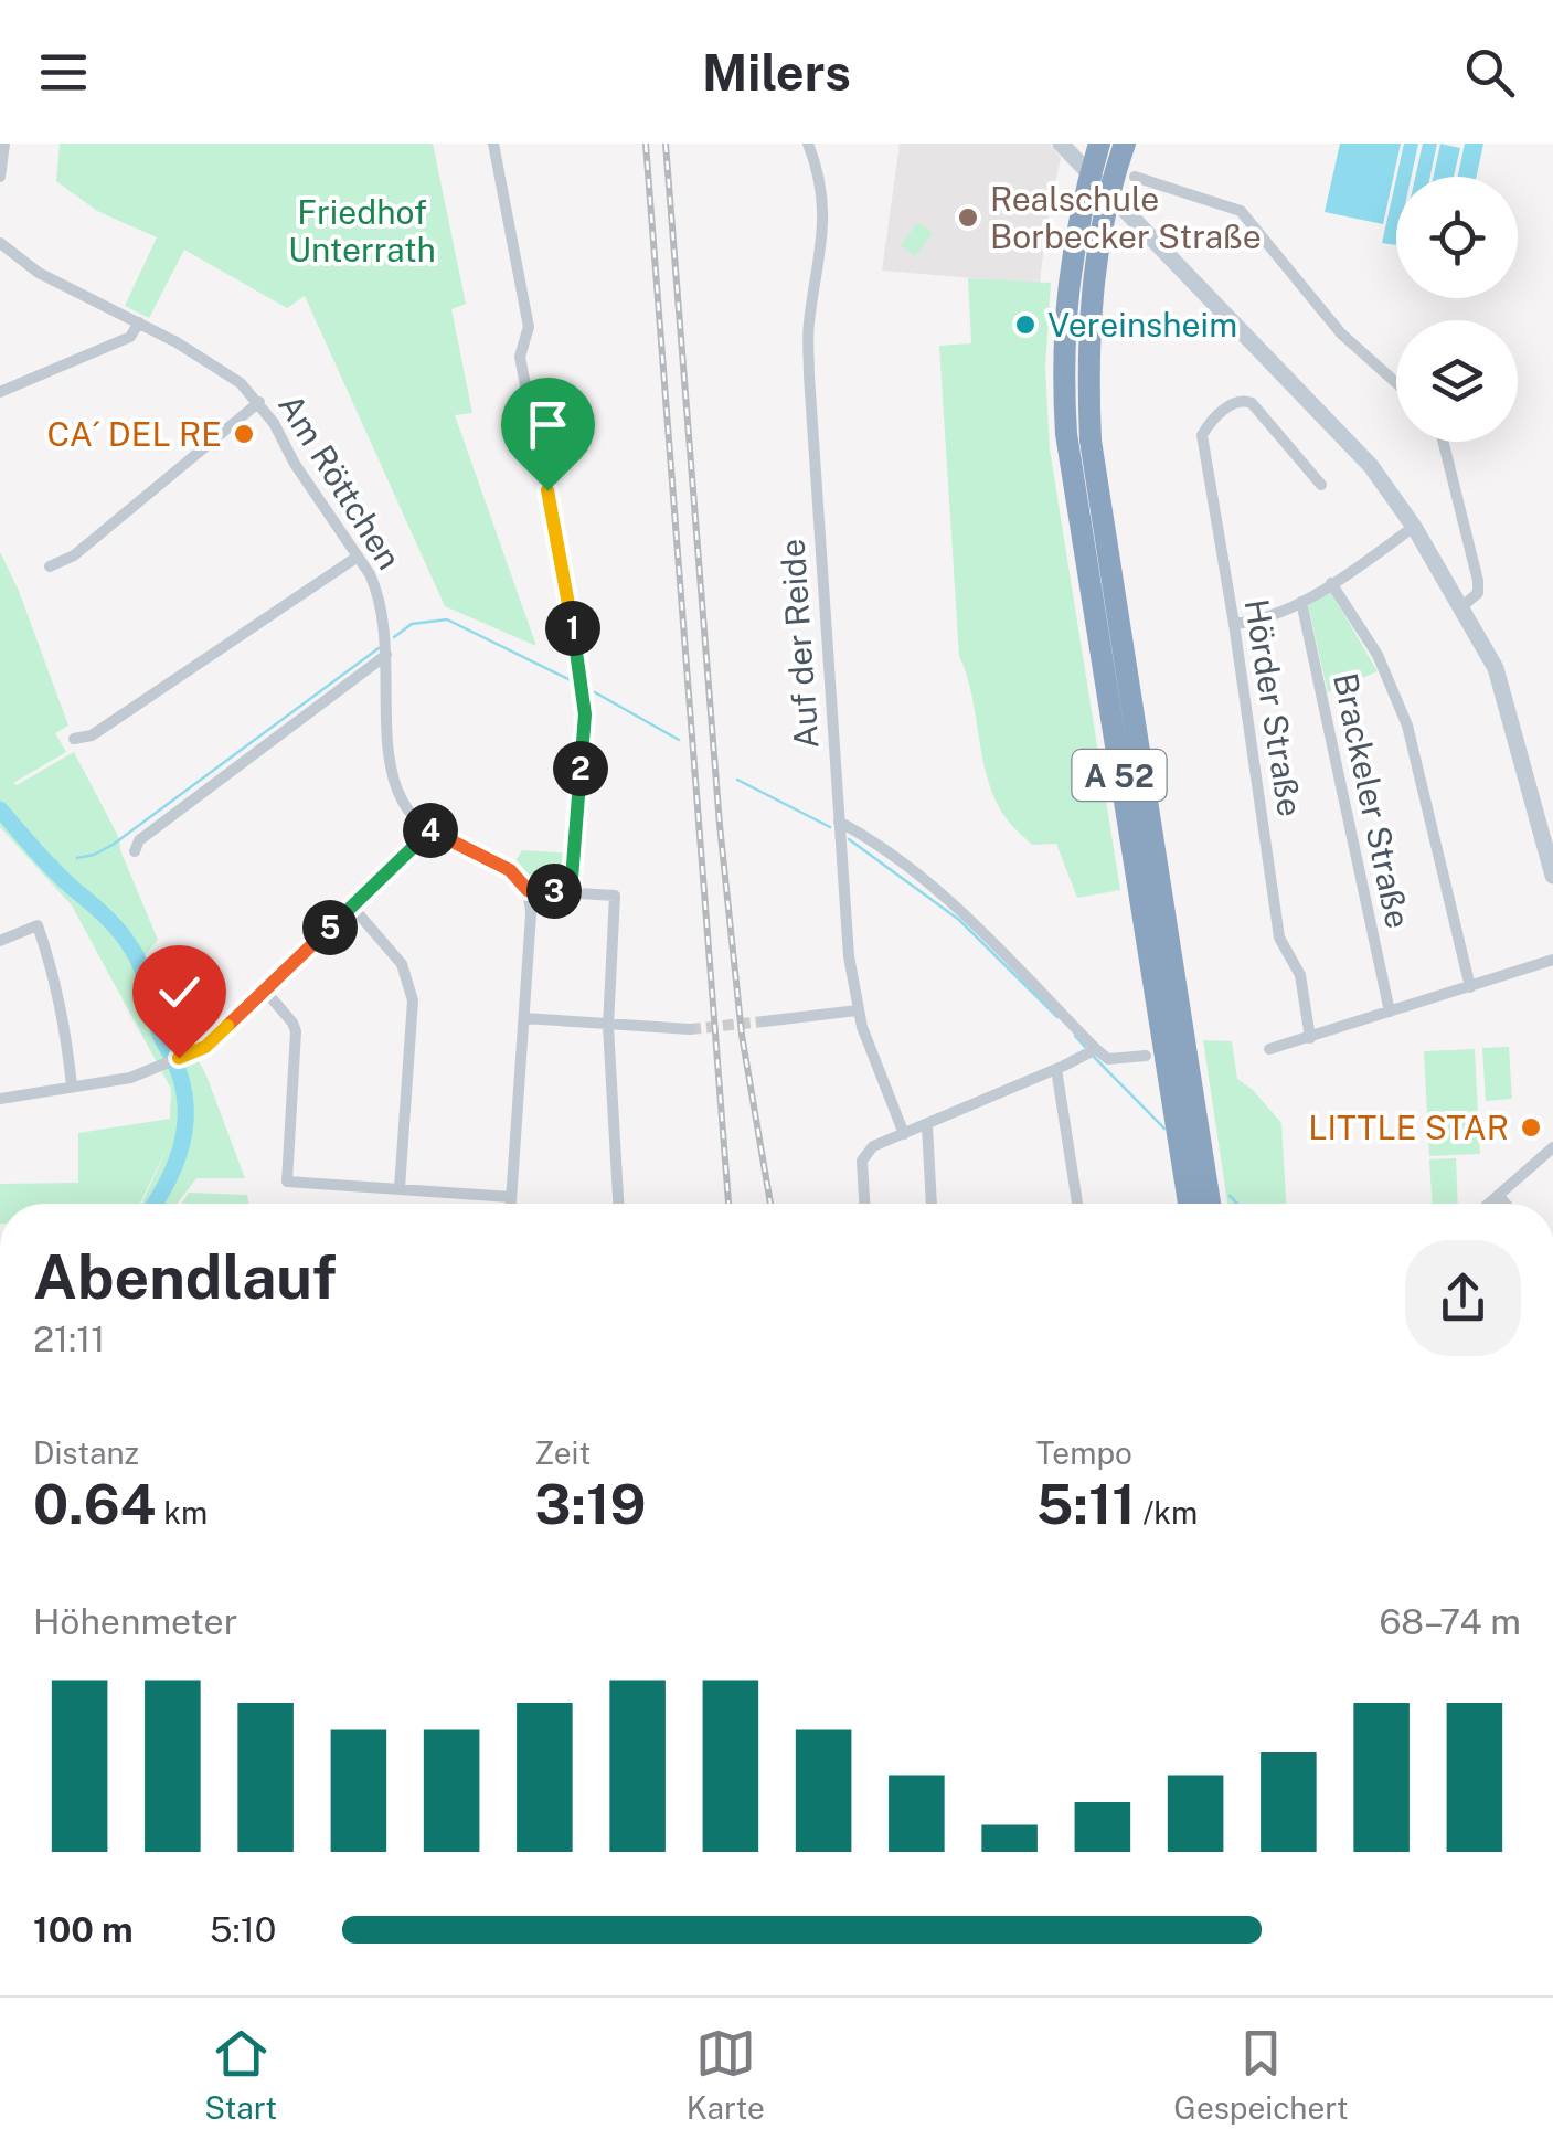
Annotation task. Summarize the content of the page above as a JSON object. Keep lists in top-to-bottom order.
{
  "streets": {
    "highway": ["A 52"],
    "street": [
      "Am Röttchen",
      "Auf der Reide",
      "Hörder Straße",
      "Brackeler Straße"
    ]
  },
  "parks": ["Friedhof Unterrath"],
  "places": [
    "Realschule Borbecker Straße",
    "Vereinsheim",
    "CA´ DEL RE",
    "LITTLE STAR"
  ],
  "page": {
    "header": "Milers",
    "pins": [
      "1",
      "2",
      "4",
      "3",
      "5"
    ],
    "heading": ["Abendlauf", "21:11"],
    "stats": [
      ["Distanz", "0.64 km"],
      ["Zeit", "3:19"],
      ["Tempo", "5:11 /km"]
    ],
    "chart": ["Höhenmeter", "68–74 m"],
    "list": [
      {
        "name": "100 m",
        "note": "5:10"
      }
    ],
    "tabs": ["Start", "Karte", "Gespeichert"]
  }
}
